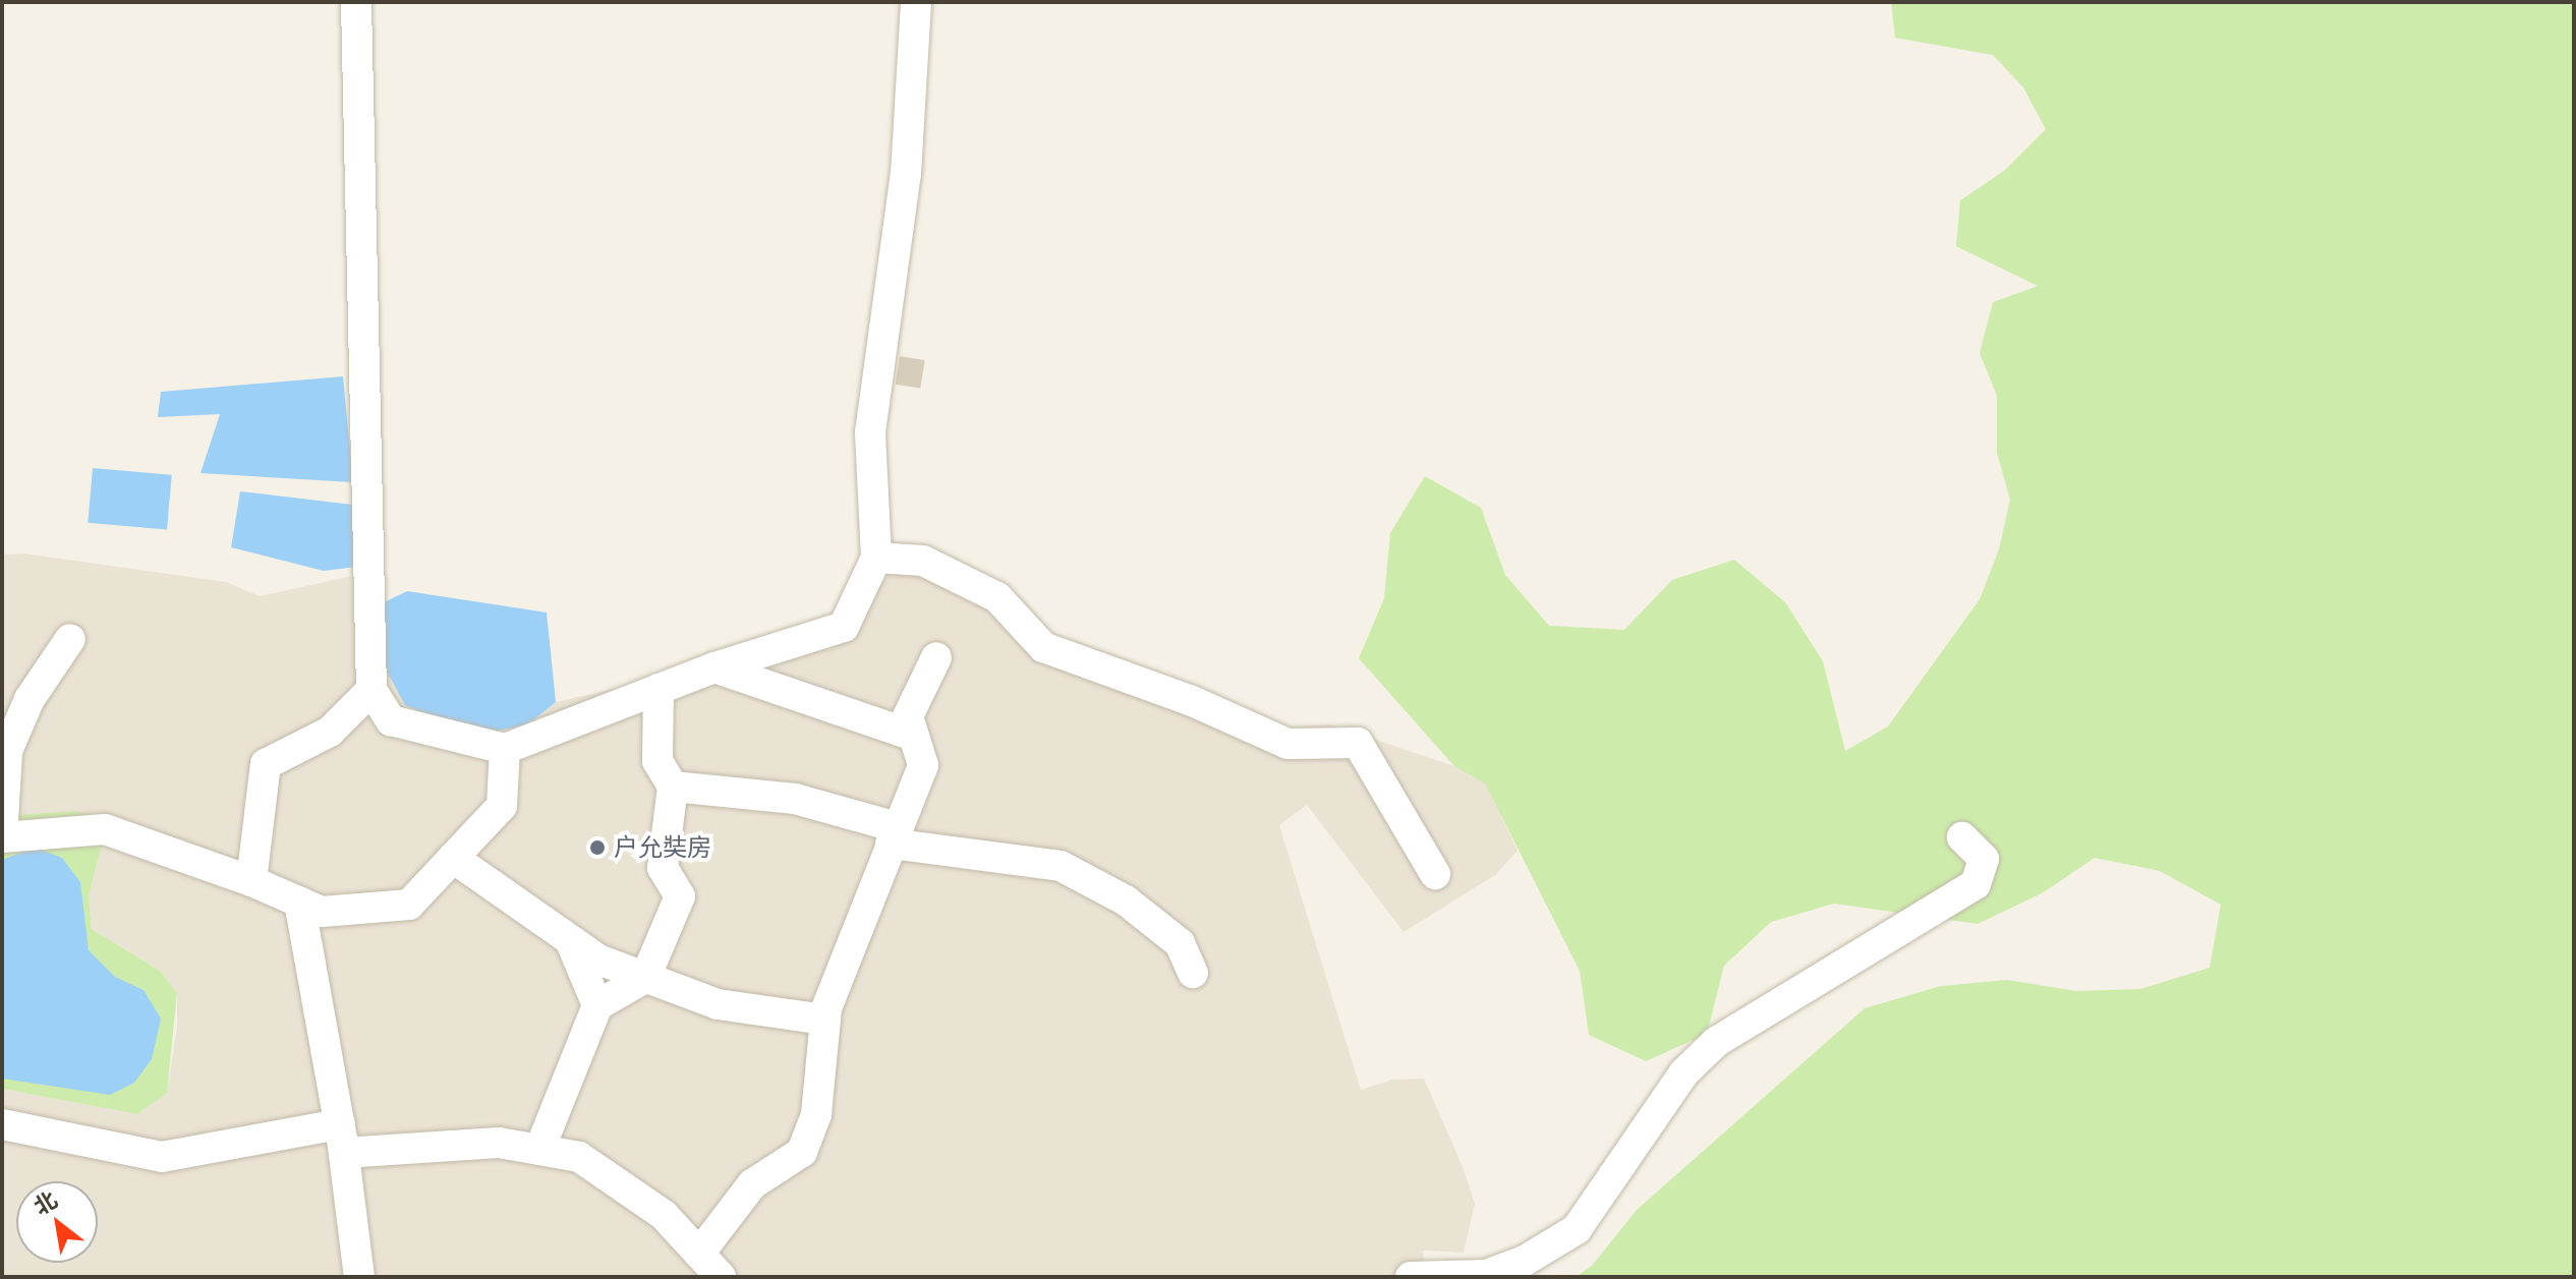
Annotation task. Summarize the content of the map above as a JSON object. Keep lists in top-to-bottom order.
{
  "places": ["户允奘房"],
  "north": "top left"
}
